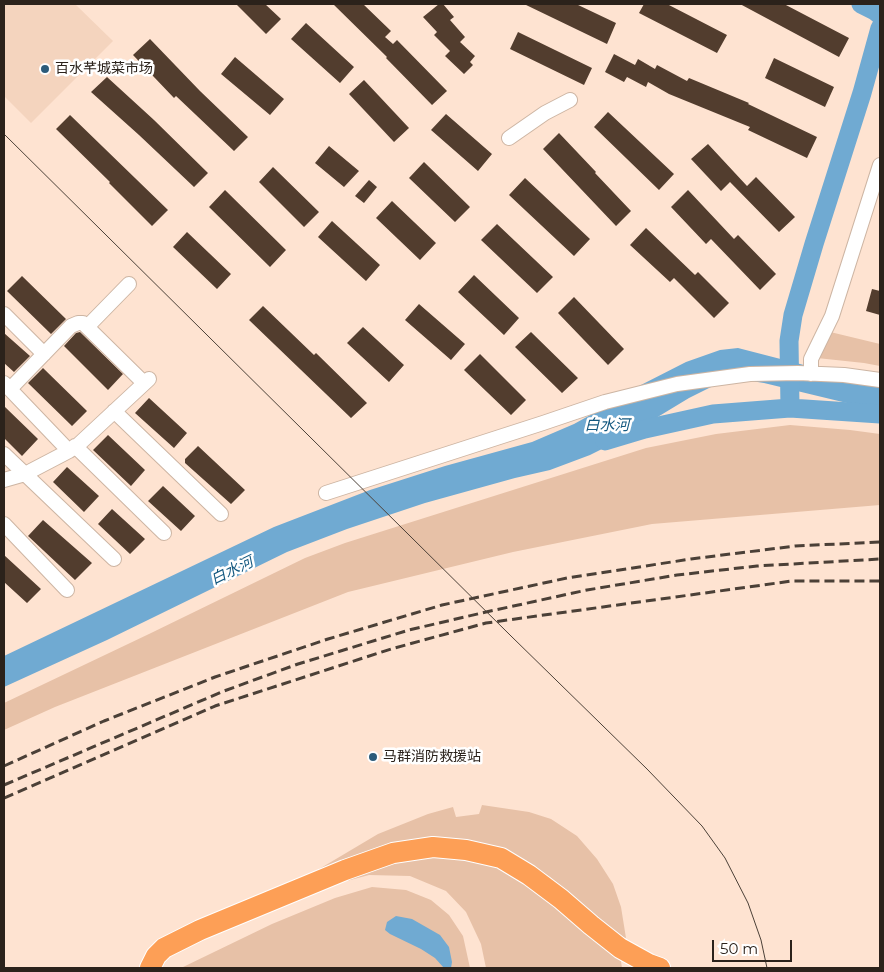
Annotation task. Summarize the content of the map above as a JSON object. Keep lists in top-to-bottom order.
{
  "water": ["白水河"],
  "places": ["百水芊城菜市场", "马群消防救援站"],
  "scale_bar": "50 m"
}
